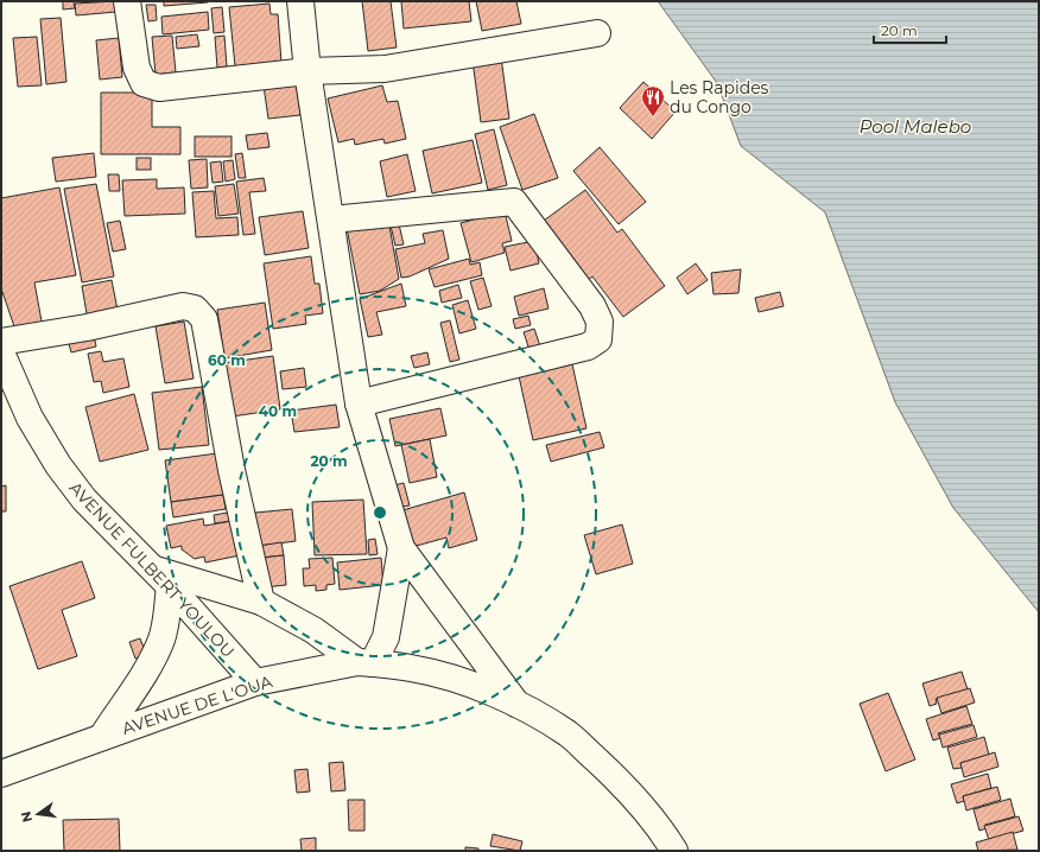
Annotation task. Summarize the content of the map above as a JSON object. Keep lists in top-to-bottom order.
{
  "streets": {
    "main road": ["AVENUE FULBERT YOULOU", "AVENUE DE L'OUA"]
  },
  "crossings": [
    ["AVENUE FULBERT YOULOU", "AVENUE DE L'OUA"]
  ],
  "water": ["Pool Malebo"],
  "places": {
    "restaurant": ["Les Rapides du Congo"]
  },
  "scale_bar": "20 m",
  "north": "left",
  "rings": ["60 m", "40 m", "20 m"]
}
